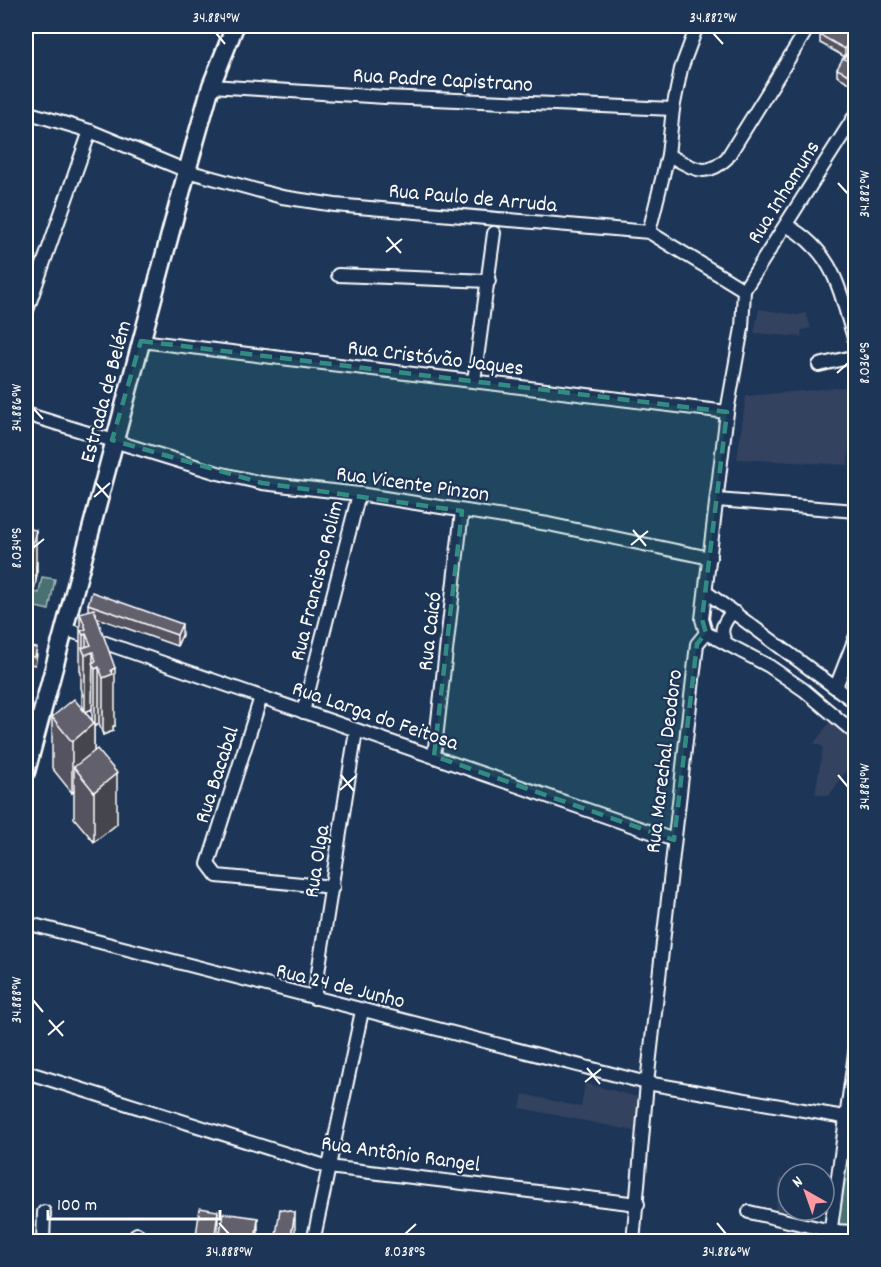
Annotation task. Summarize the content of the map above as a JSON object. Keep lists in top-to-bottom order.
{
  "streets": {
    "main road": ["Estrada de Belém"],
    "street": [
      "Rua Padre Capistrano",
      "Rua Inhamuns",
      "Rua Paulo de Arruda",
      "Rua Cristóvão Jaques",
      "Rua Vicente Pinzon",
      "Rua Francisco Rolim",
      "Rua Caicó",
      "Rua Larga do Feitosa",
      "Rua Marechal Deodoro",
      "Rua Bacabal",
      "Rua Olga",
      "Rua 24 de Junho",
      "Rua Antônio Rangel"
    ]
  },
  "crossings": [
    ["Rua Padre Capistrano", "Estrada de Belém"],
    ["Rua Inhamuns", "Rua Paulo de Arruda"],
    ["Rua Inhamuns", "Rua Marechal Deodoro"],
    ["Rua Paulo de Arruda", "Estrada de Belém"],
    ["Rua Paulo de Arruda", "Rua Marechal Deodoro"],
    ["Rua Cristóvão Jaques", "Estrada de Belém"],
    ["Rua Cristóvão Jaques", "Rua Marechal Deodoro"],
    ["Estrada de Belém", "Rua Vicente Pinzon"],
    ["Estrada de Belém", "Rua Larga do Feitosa"],
    ["Rua Vicente Pinzon", "Rua Francisco Rolim"],
    ["Rua Vicente Pinzon", "Rua Caicó"],
    ["Rua Vicente Pinzon", "Rua Marechal Deodoro"],
    ["Rua Francisco Rolim", "Rua Larga do Feitosa"],
    ["Rua Caicó", "Rua Larga do Feitosa"],
    ["Rua Larga do Feitosa", "Rua Marechal Deodoro"],
    ["Rua Larga do Feitosa", "Rua Bacabal"],
    ["Rua Larga do Feitosa", "Rua Olga"],
    ["Rua Marechal Deodoro", "Rua 24 de Junho"],
    ["Rua Marechal Deodoro", "Rua Antônio Rangel"],
    ["Rua Bacabal", "Rua Olga"],
    ["Rua Olga", "Rua 24 de Junho"]
  ],
  "scale_bar": "100 m",
  "north": "top left",
  "coordinates": [
    "34.884°W",
    "34.882°W",
    "8.036°S",
    "34.886°W",
    "8.034°S",
    "34.888°W",
    "8.038°S"
  ]
}
